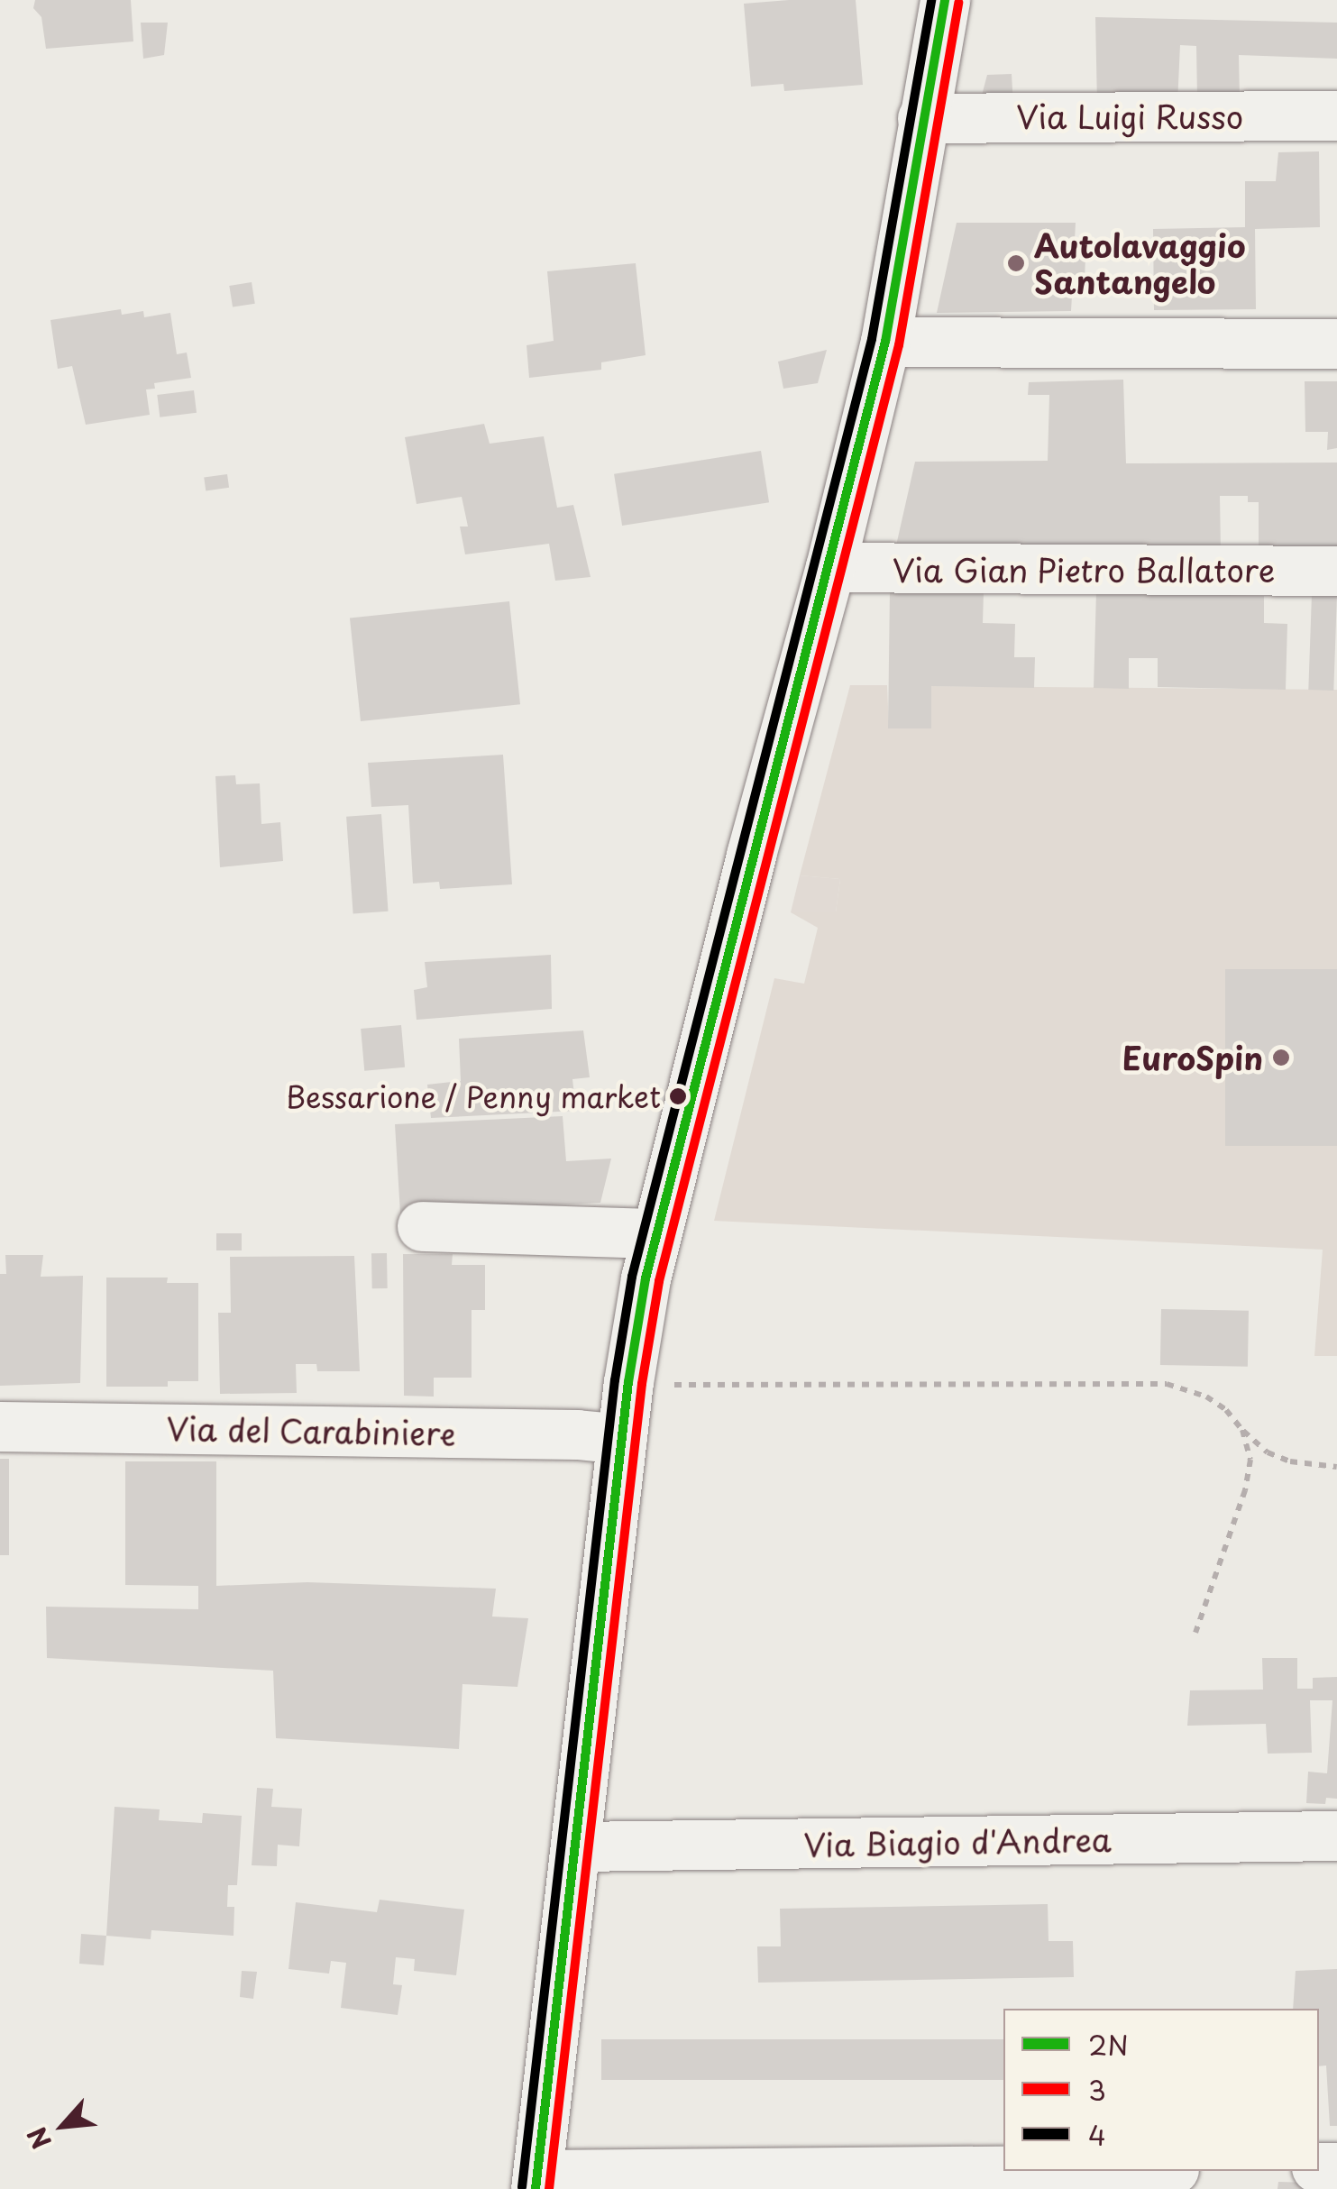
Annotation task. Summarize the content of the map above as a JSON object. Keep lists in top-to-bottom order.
{
  "streets": {
    "street": [
      "Via Luigi Russo",
      "Via Gian Pietro Ballatore",
      "Via del Carabiniere",
      "Via Biagio d'Andrea"
    ]
  },
  "places": ["Autolavaggio Santangelo", "EuroSpin", "Bessarione / Penny market"],
  "lines": ["transit line 2N", "transit line 4", "transit line 3"],
  "legend": ["2N", "3", "4"],
  "north": "bottom left"
}
